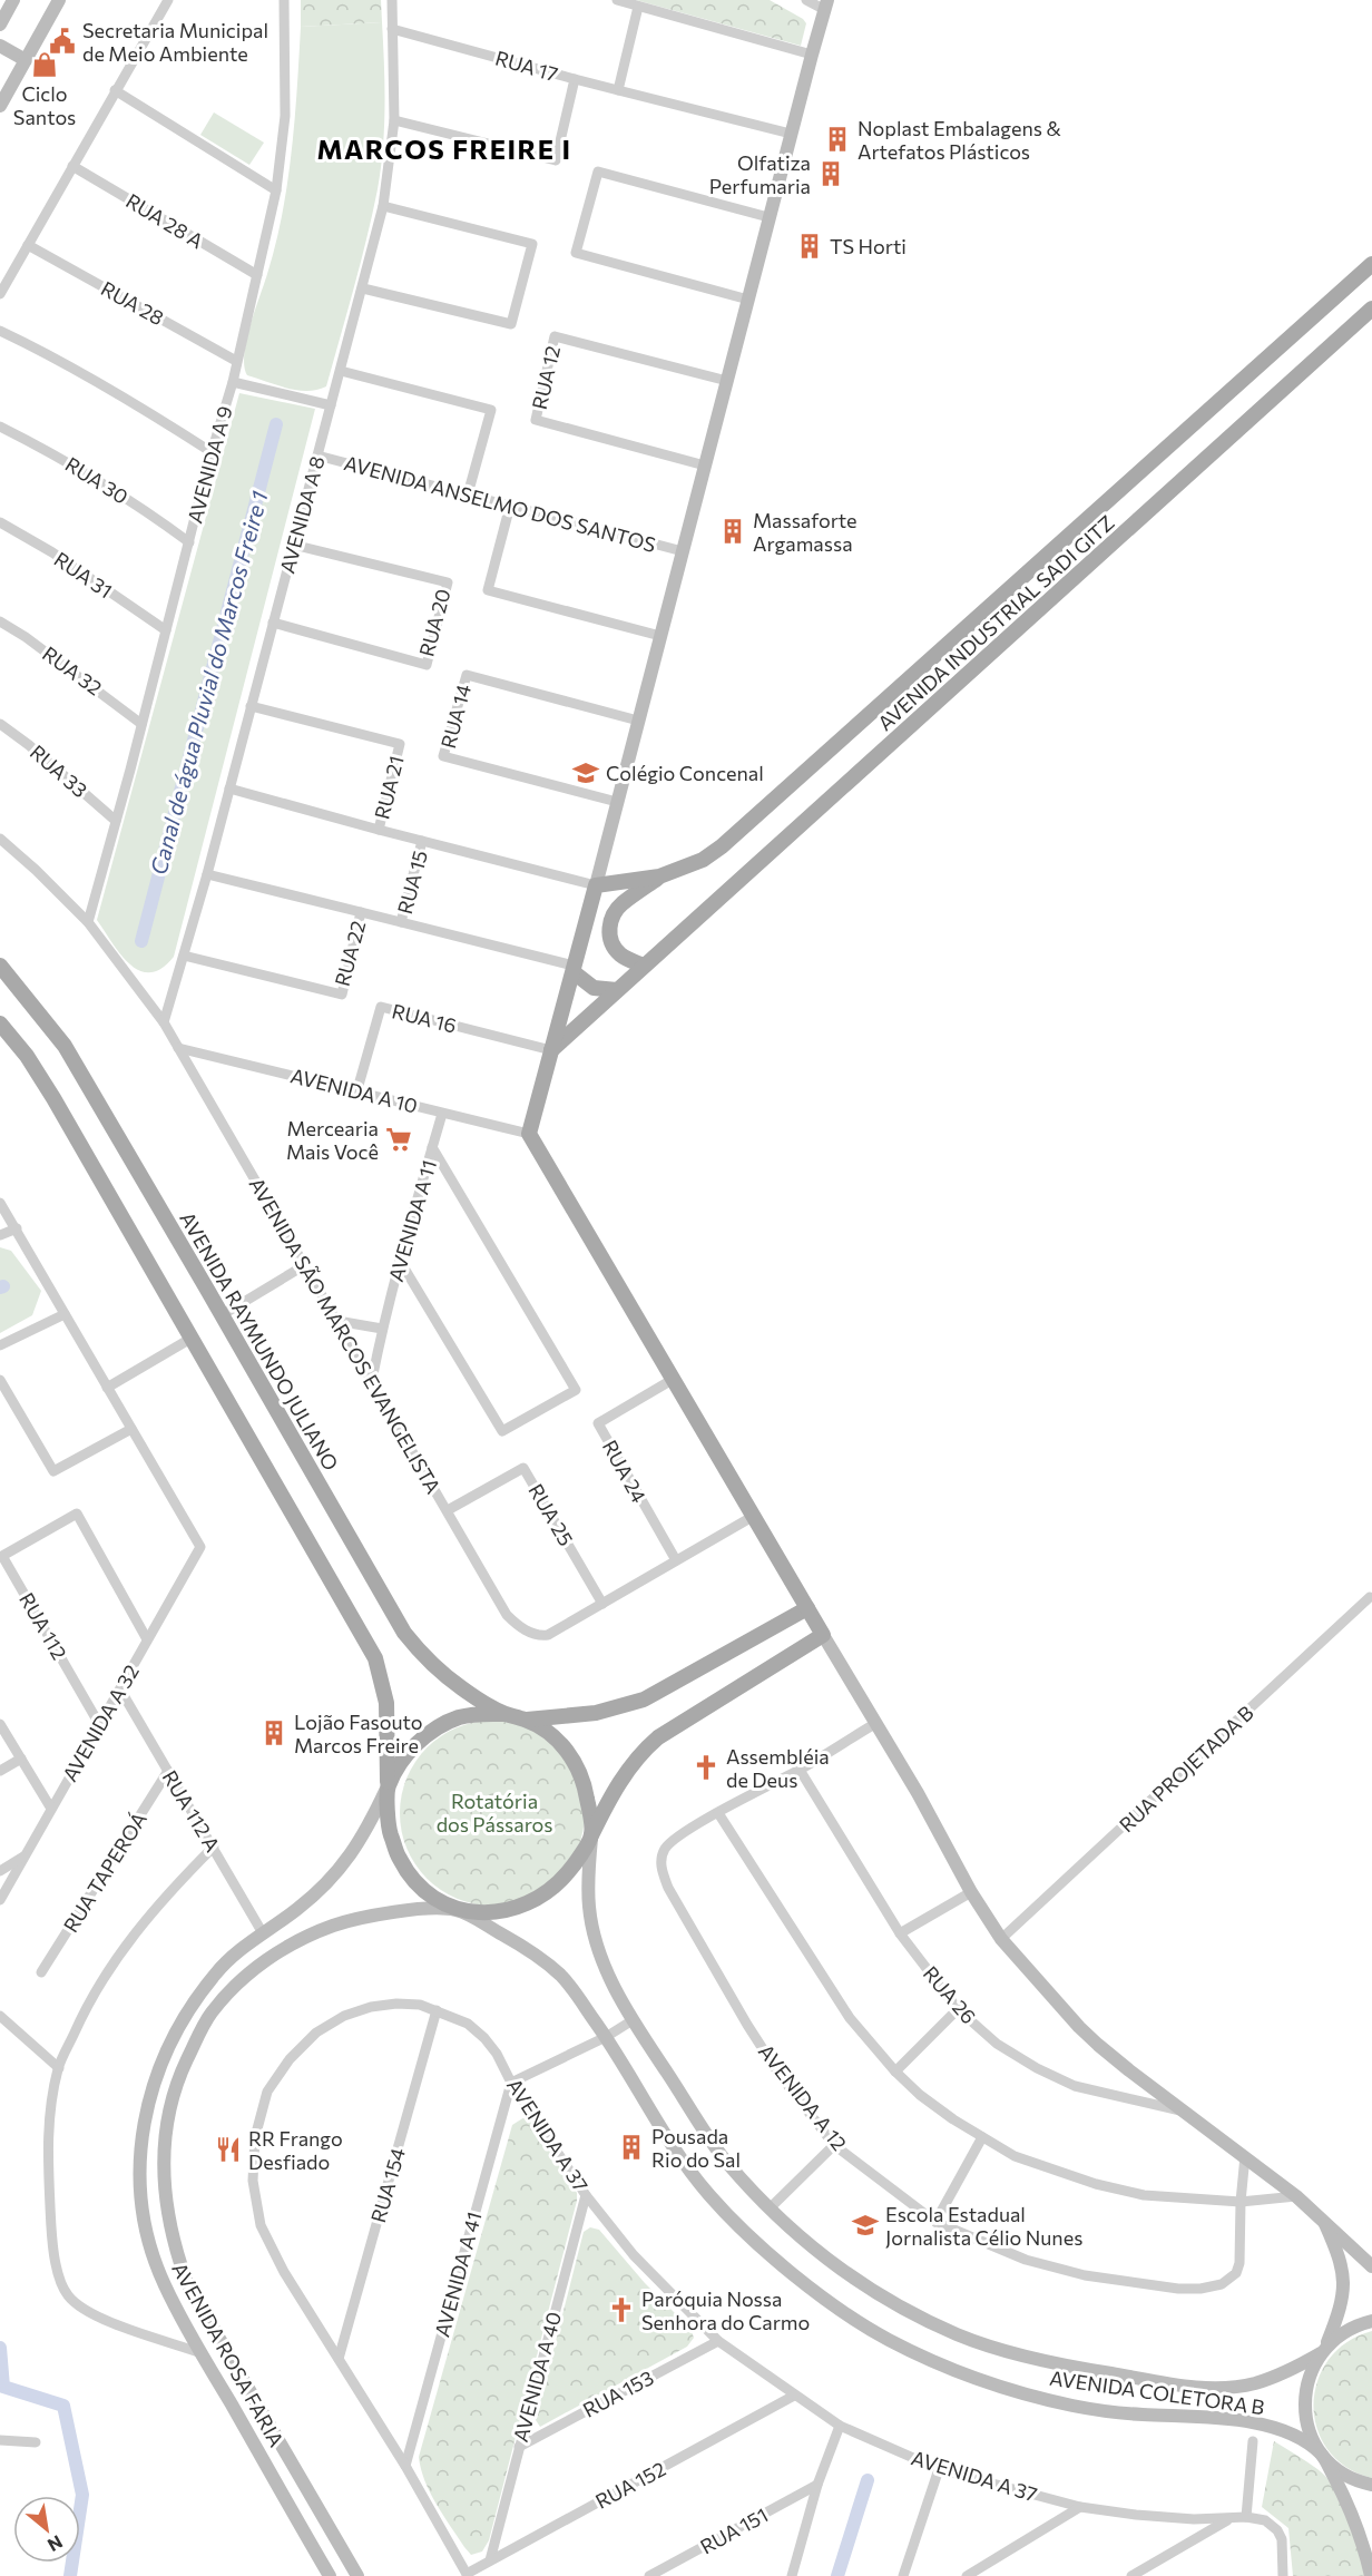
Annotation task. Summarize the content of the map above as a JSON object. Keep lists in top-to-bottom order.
{
  "streets": {
    "main road": ["AVENIDA INDUSTRIAL SADI GITZ", "AVENIDA RAYMUNDO JULIANO", "AVENIDA COLETORA B"],
    "street": [
      "RUA 17",
      "RUA 28 A",
      "RUA 28",
      "RUA 12",
      "AVENIDA A 9",
      "RUA 30",
      "AVENIDA ANSELMO DOS SANTOS",
      "AVENIDA A 8",
      "RUA 31",
      "RUA 20",
      "RUA 32",
      "RUA 14",
      "RUA 33",
      "RUA 21",
      "RUA 15",
      "RUA 22",
      "RUA 16",
      "AVENIDA A 10",
      "AVENIDA A 11",
      "AVENIDA SÃO MARCOS EVANGELISTA",
      "RUA 24",
      "RUA 25",
      "RUA 112",
      "AVENIDA A 32",
      "RUA PROJETADA B",
      "RUA 112 A",
      "RUA TAPEROÁ",
      "RUA 26",
      "AVENIDA A 12",
      "AVENIDA A 37",
      "RUA 154",
      "AVENIDA A 41",
      "AVENIDA ROSA FARIA",
      "AVENIDA A 40",
      "RUA 153",
      "RUA 152",
      "RUA 151"
    ]
  },
  "crossings": [
    ["RUA 17", "AVENIDA A 8"],
    ["RUA 28 A", "AVENIDA A 9"],
    ["RUA 28", "AVENIDA A 9"],
    ["AVENIDA A 9", "RUA 30"],
    ["AVENIDA A 9", "RUA 31"],
    ["AVENIDA A 9", "RUA 32"],
    ["AVENIDA A 9", "RUA 33"],
    ["AVENIDA A 9", "AVENIDA SÃO MARCOS EVANGELISTA"],
    ["AVENIDA ANSELMO DOS SANTOS", "AVENIDA A 8"],
    ["AVENIDA A 8", "RUA 20"],
    ["AVENIDA A 8", "RUA 21"],
    ["AVENIDA A 8", "RUA 22"],
    ["AVENIDA A 8", "AVENIDA SÃO MARCOS EVANGELISTA"],
    ["AVENIDA INDUSTRIAL SADI GITZ", "RUA 15"],
    ["AVENIDA INDUSTRIAL SADI GITZ", "RUA 16"],
    ["RUA 16", "AVENIDA A 10"],
    ["AVENIDA A 10", "AVENIDA A 11"],
    ["AVENIDA A 10", "AVENIDA SÃO MARCOS EVANGELISTA"],
    ["AVENIDA A 11", "AVENIDA SÃO MARCOS EVANGELISTA"],
    ["AVENIDA SÃO MARCOS EVANGELISTA", "RUA 24"],
    ["AVENIDA SÃO MARCOS EVANGELISTA", "RUA 25"],
    ["AVENIDA RAYMUNDO JULIANO", "AVENIDA ROSA FARIA"],
    ["AVENIDA RAYMUNDO JULIANO", "AVENIDA COLETORA B"],
    ["RUA 112", "AVENIDA A 32"],
    ["AVENIDA A 32", "RUA 112 A"],
    ["RUA 112 A", "RUA TAPEROÁ"],
    ["RUA 112 A", "AVENIDA ROSA FARIA"],
    ["RUA 26", "AVENIDA A 12"],
    ["AVENIDA A 37", "RUA 154"],
    ["AVENIDA A 37", "AVENIDA A 41"],
    ["AVENIDA A 37", "AVENIDA A 40"],
    ["AVENIDA A 37", "RUA 153"],
    ["AVENIDA A 37", "RUA 152"],
    ["AVENIDA ROSA FARIA", "AVENIDA COLETORA B"],
    ["AVENIDA A 40", "RUA 153"],
    ["AVENIDA A 40", "RUA 152"]
  ],
  "districts": ["MARCOS FREIRE I"],
  "water": ["Canal de água Pluvial do Marcos Freire 1"],
  "parks": ["Rotatória dos Pássaros"],
  "places": {
    "public building": ["Secretaria Municipal de Meio Ambiente"],
    "shop": ["Ciclo Santos"],
    "building": [
      "Noplast Embalagens & Artefatos Plásticos",
      "Olfatiza Perfumaria",
      "TS Horti",
      "Massaforte Argamassa",
      "Lojão Fasouto Marcos Freire",
      "Pousada Rio do Sal"
    ],
    "school or university": ["Colégio Concenal", "Escola Estadual Jornalista Célio Nunes"],
    "supermarket": ["Mercearia Mais Você"],
    "church": ["Assembléia de Deus", "Paróquia Nossa Senhora do Carmo"],
    "restaurant": ["RR Frango Desfiado"]
  },
  "north": "bottom right"
}
